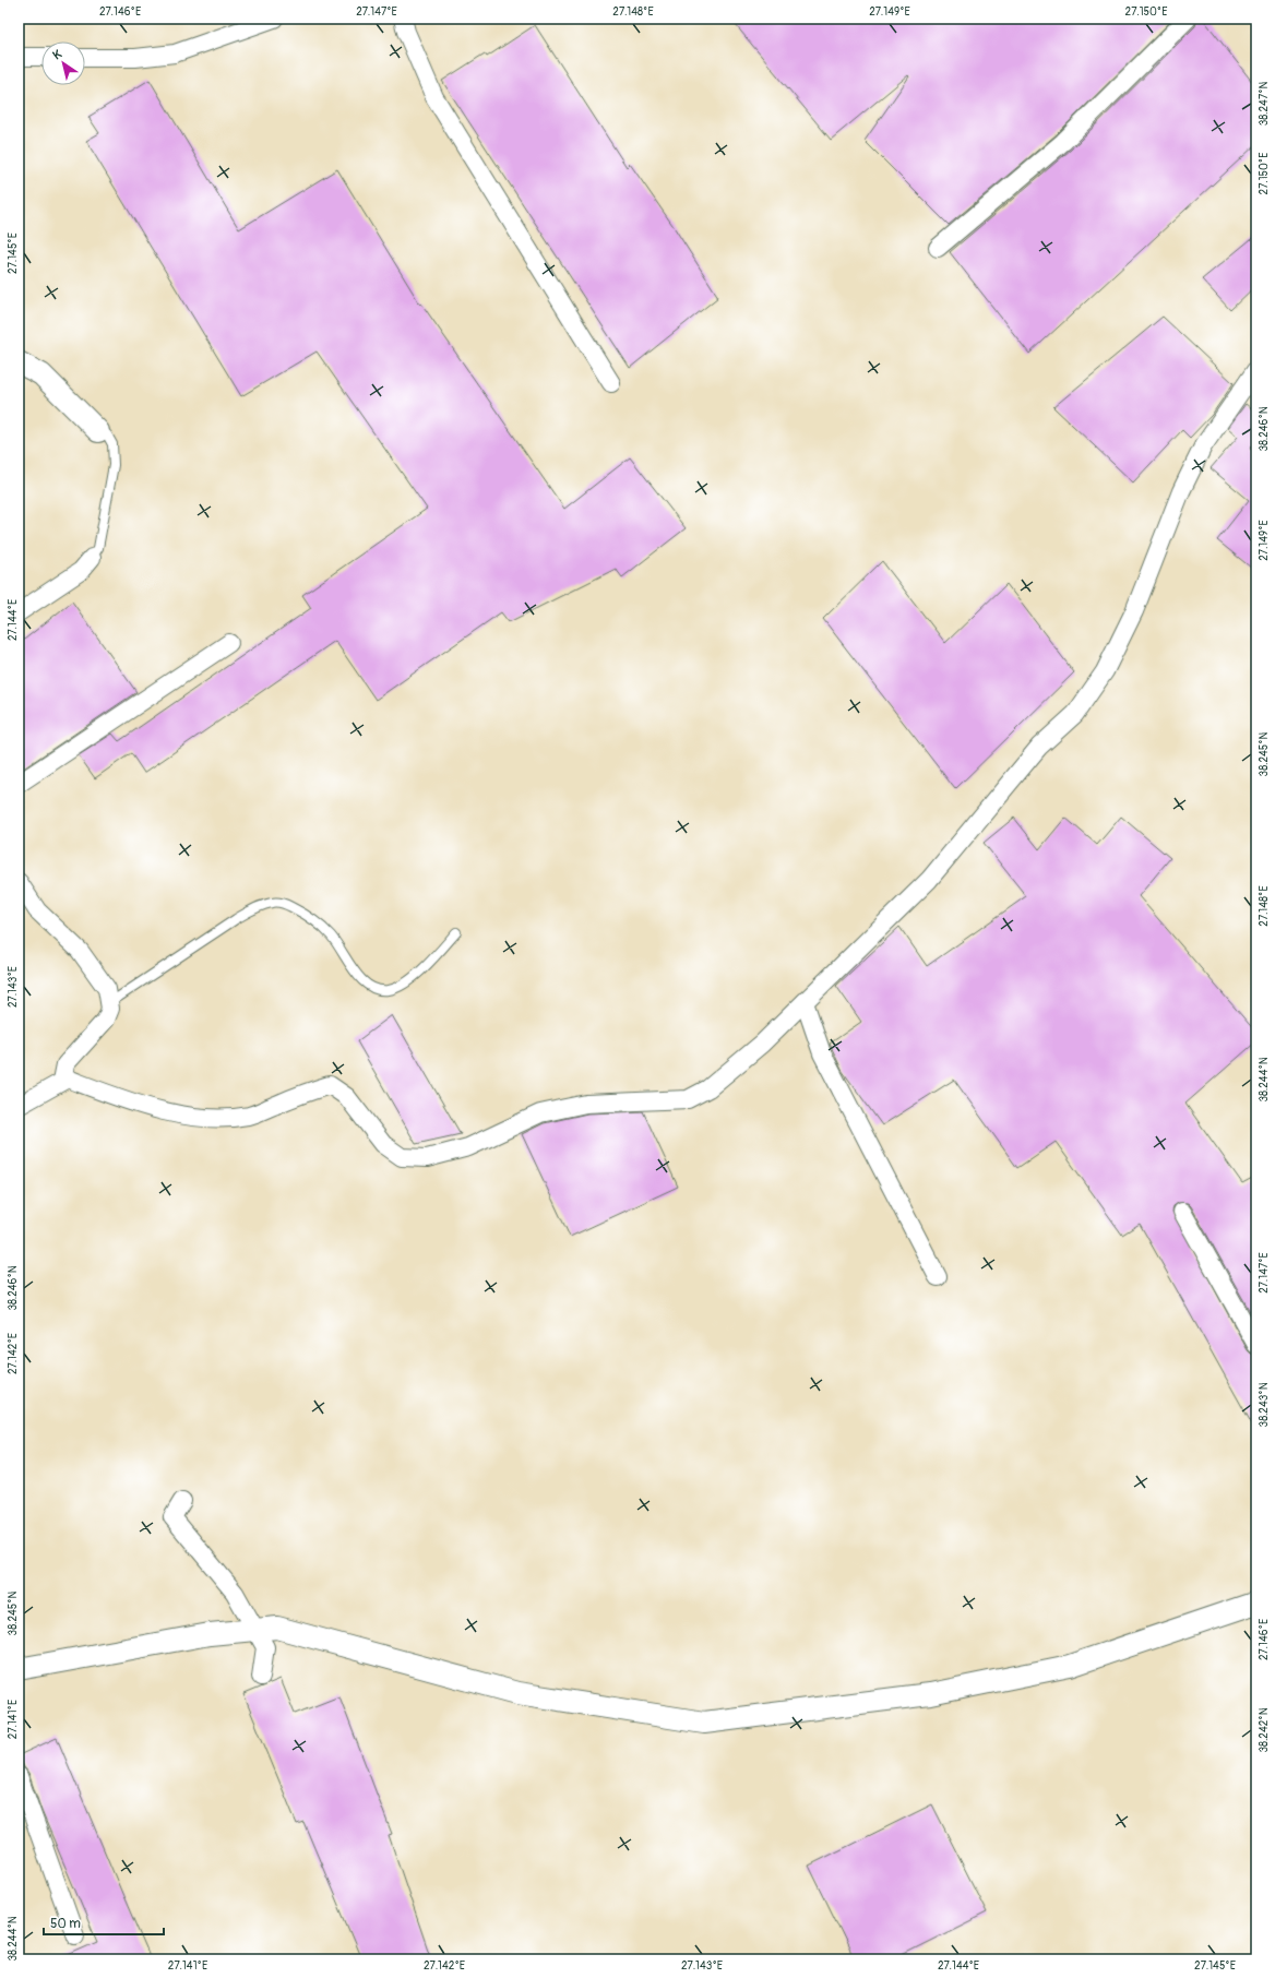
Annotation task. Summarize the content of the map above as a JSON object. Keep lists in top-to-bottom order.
{
  "scale_bar": "50 m",
  "north": "top left",
  "coordinates": [
    "27.146°E",
    "27.147°E",
    "27.148°E",
    "27.149°E",
    "27.150°E",
    "38.247°N",
    "27.145°E",
    "38.246°N",
    "27.144°E",
    "38.245°N",
    "27.143°E",
    "38.244°N",
    "27.142°E",
    "38.243°N",
    "27.141°E",
    "38.242°N"
  ]
}
